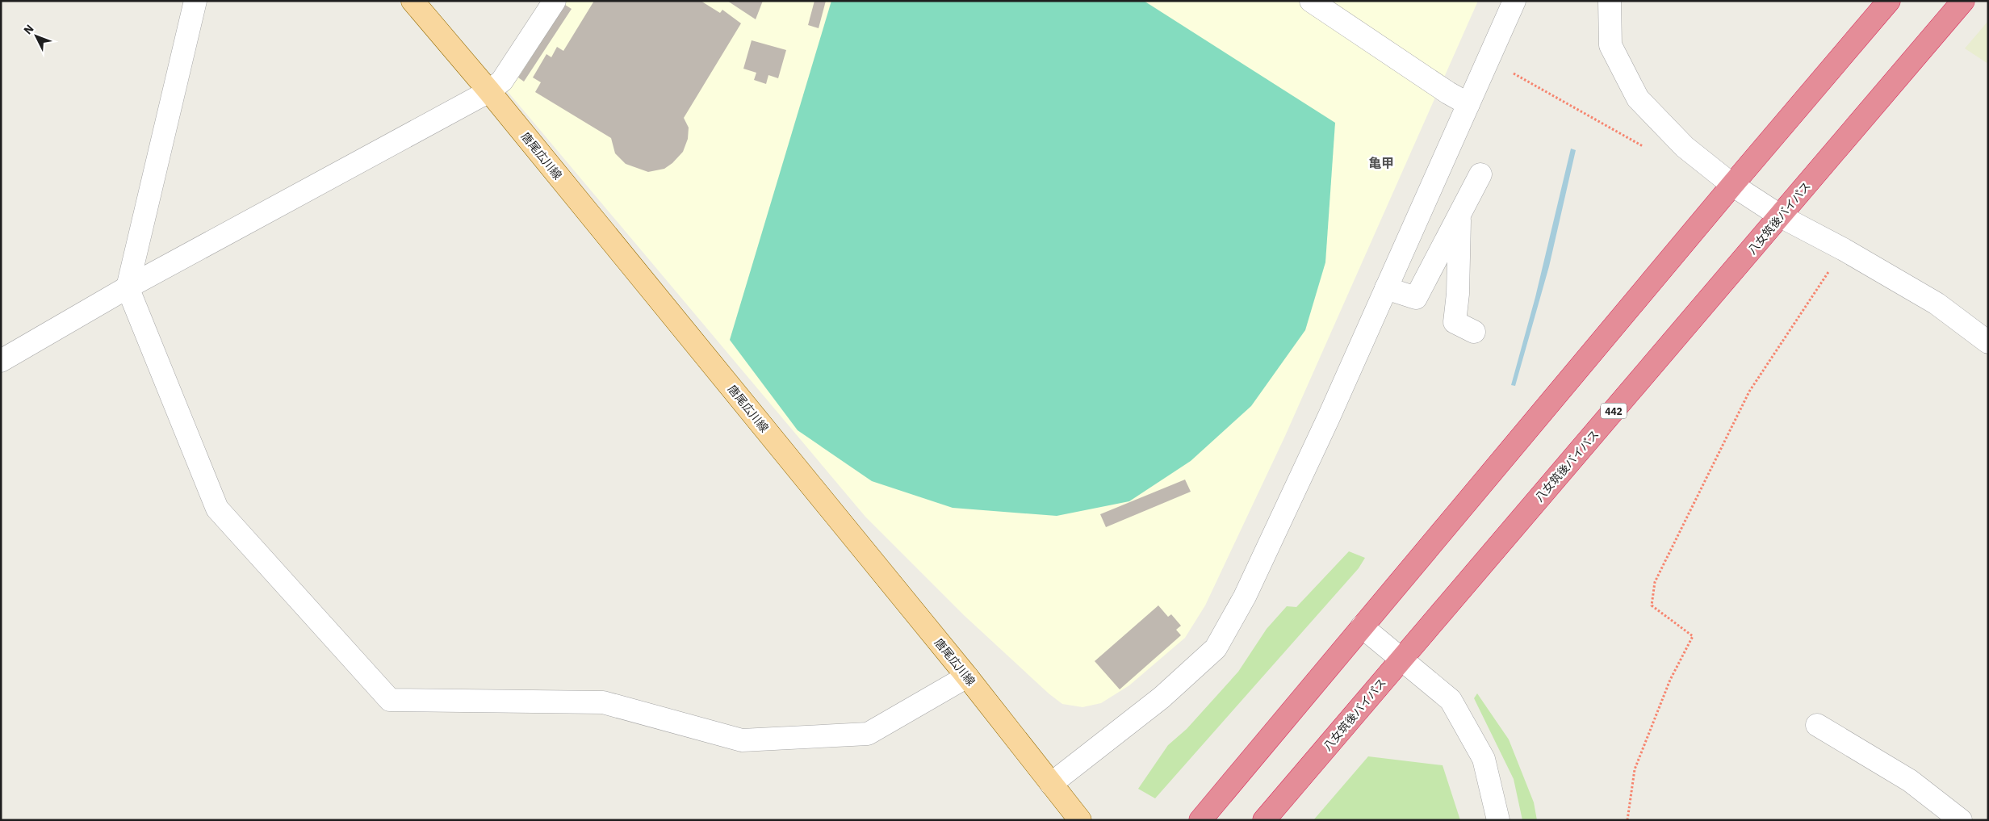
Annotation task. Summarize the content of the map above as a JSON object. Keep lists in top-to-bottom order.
{
  "streets": {
    "highway": ["八女筑後バイパス", "442"],
    "main road": ["唐尾広川線"]
  },
  "districts": ["亀甲"],
  "north": "top left"
}
